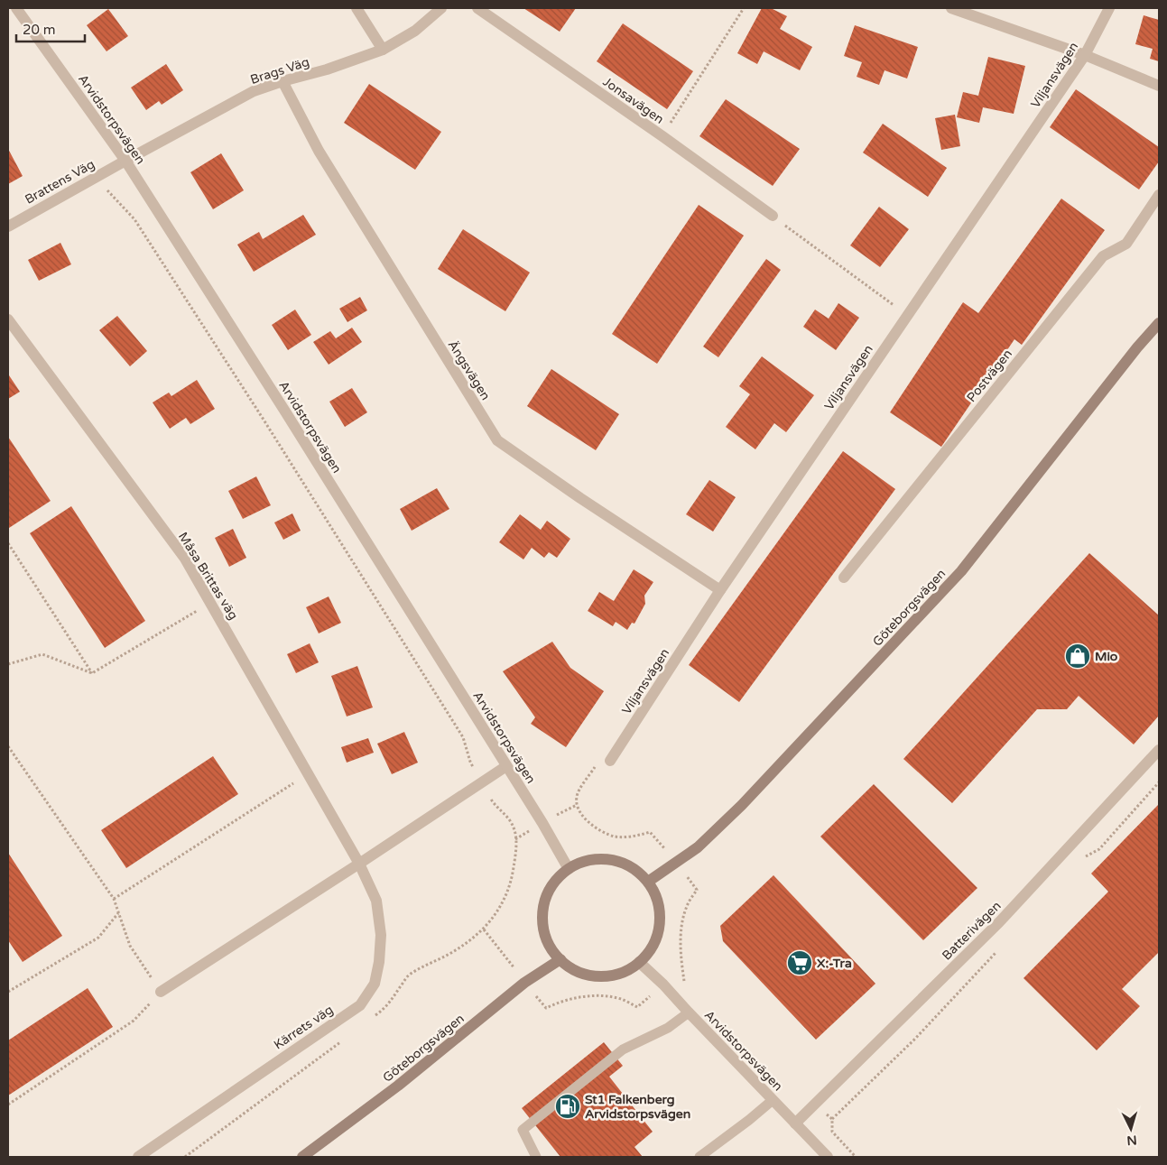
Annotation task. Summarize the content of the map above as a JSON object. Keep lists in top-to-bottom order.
{
  "streets": {
    "main road": ["Göteborgsvägen"],
    "street": [
      "Brags Väg",
      "Viljansvägen",
      "Jonsavägen",
      "Arvidstorpsvägen",
      "Brattens Väg",
      "Ängsvägen",
      "Postvägen",
      "Måsa Brittas väg",
      "Batterivägen",
      "Kärrets väg"
    ]
  },
  "crossings": [
    ["Brags Väg", "Arvidstorpsvägen"],
    ["Brags Väg", "Brattens Väg"],
    ["Brags Väg", "Ängsvägen"],
    ["Viljansvägen", "Ängsvägen"],
    ["Arvidstorpsvägen", "Brattens Väg"],
    ["Arvidstorpsvägen", "Göteborgsvägen"],
    ["Arvidstorpsvägen", "Batterivägen"],
    ["Måsa Brittas väg", "Kärrets väg"]
  ],
  "places": {
    "shop": ["Mio"],
    "supermarket": ["X:-Tra"],
    "fuel station": ["St1 Falkenberg Arvidstorpsvägen"]
  },
  "scale_bar": "20 m",
  "north": "bottom"
}
